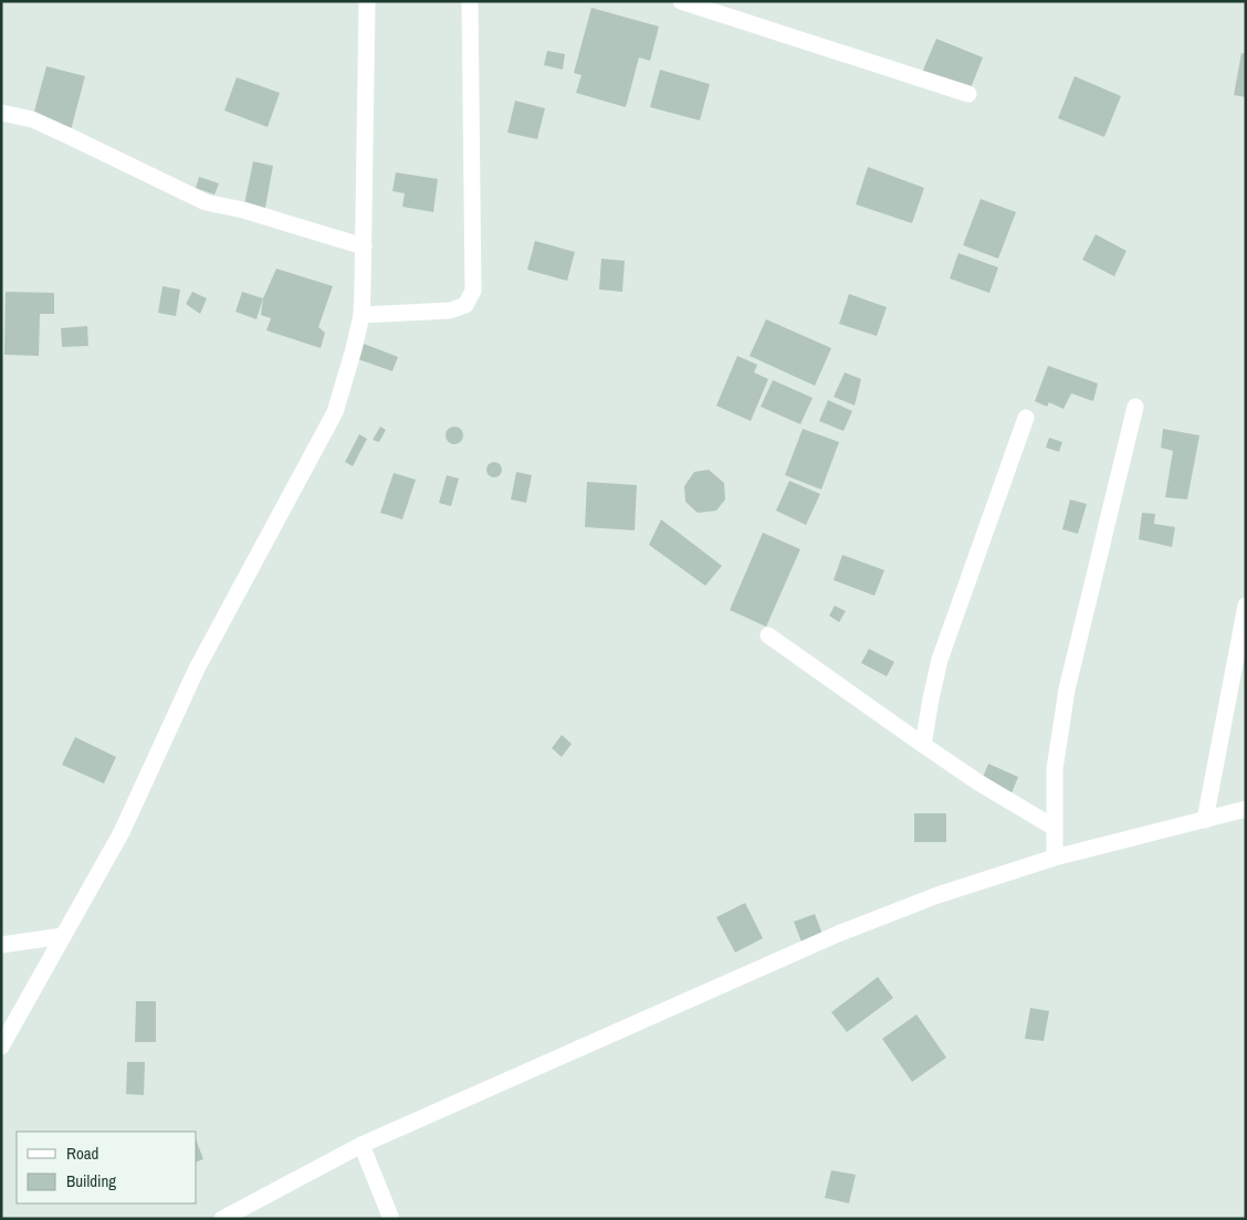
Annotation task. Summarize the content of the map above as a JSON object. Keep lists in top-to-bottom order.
{
  "legend": ["Road", "Building"]
}
